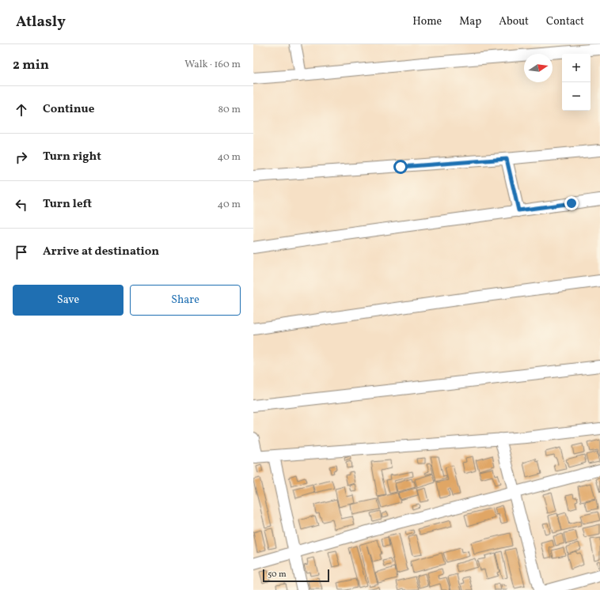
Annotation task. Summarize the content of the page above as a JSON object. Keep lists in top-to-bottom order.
{
  "scale_bar": "50 m",
  "north": "right",
  "page": {
    "header": "Atlasly",
    "nav": [
      "Home",
      "Map",
      "About",
      "Contact"
    ],
    "heading": ["2 min", "Walk · 160 m"],
    "map_buttons": ["+", "−"],
    "list": [
      ["Continue", "80 m"],
      ["Turn right", "40 m"],
      ["Turn left", "40 m"],
      "Arrive at destination"
    ],
    "buttons": ["Save", "Share"],
    "scale": "50 m"
  }
}
